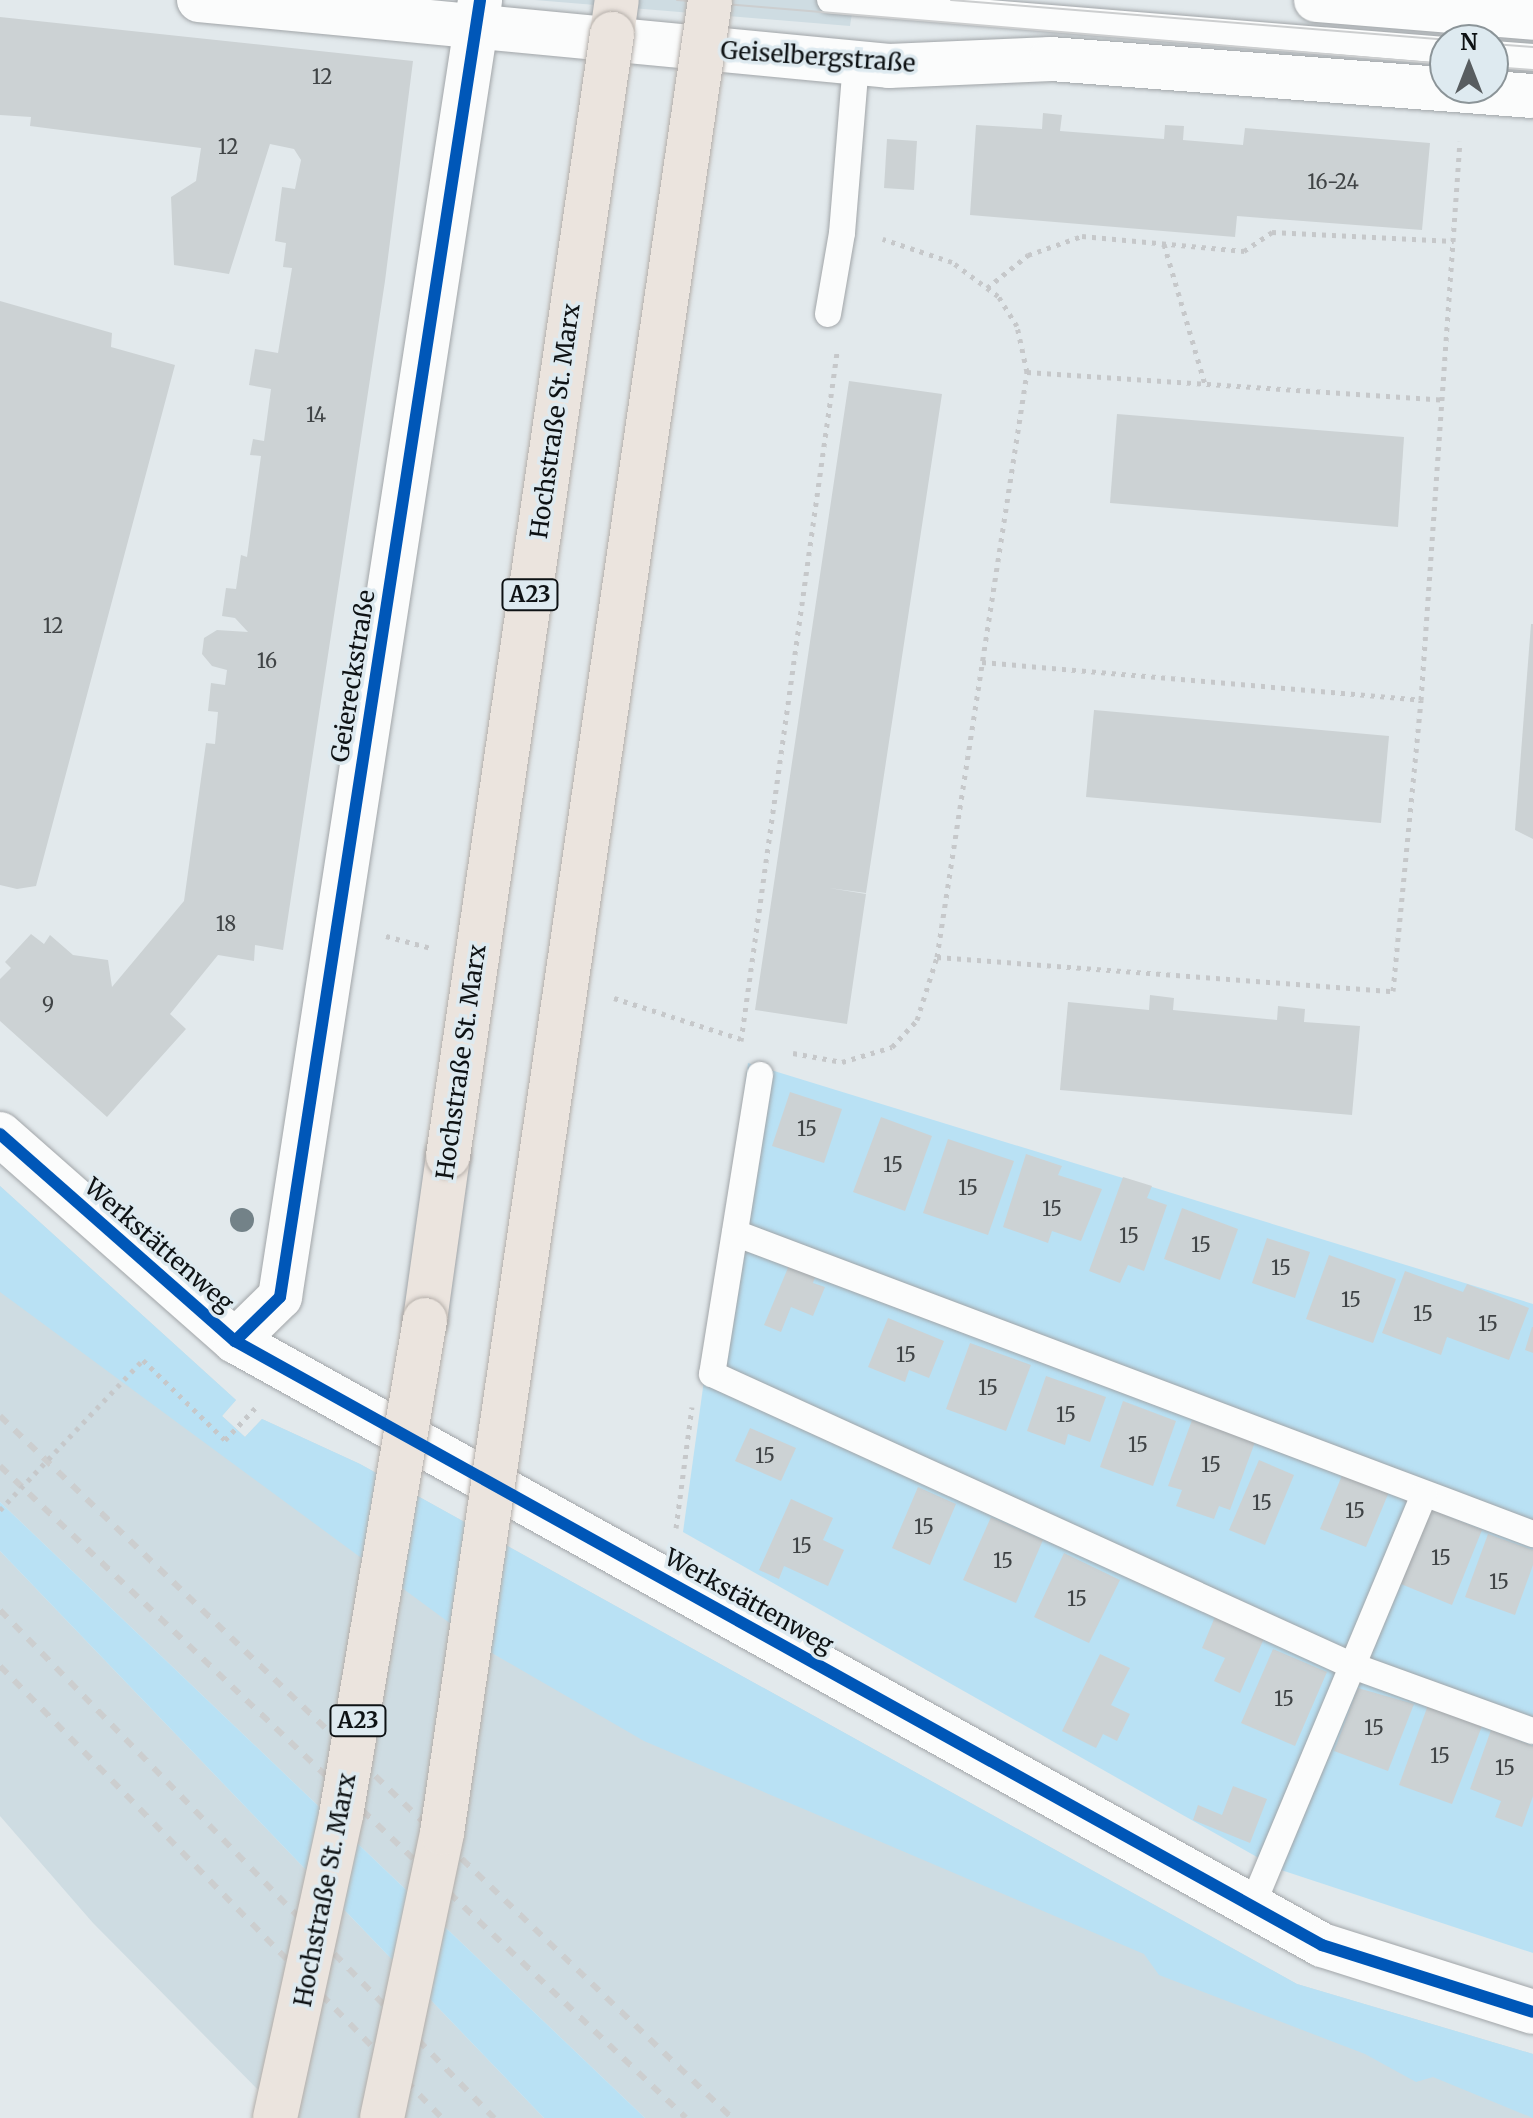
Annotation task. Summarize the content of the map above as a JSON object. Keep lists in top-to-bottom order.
{
  "streets": {
    "highway": ["Hochstraße St. Marx", "A23"],
    "street": ["Geiselbergstraße", "Geiereckstraße", "Werkstättenweg"]
  },
  "crossings": [
    ["Geiselbergstraße", "Geiereckstraße"],
    ["Geiereckstraße", "Werkstättenweg"]
  ],
  "house_numbers": [
    "12",
    "12",
    "16-24",
    "14",
    "12",
    "16",
    "18",
    "9",
    "15",
    "15",
    "15",
    "15",
    "15",
    "15",
    "15",
    "15",
    "15",
    "15",
    "15",
    "15",
    "15",
    "15",
    "15",
    "15",
    "15",
    "15",
    "15",
    "15",
    "15",
    "15",
    "15",
    "15",
    "15",
    "15",
    "15",
    "15"
  ],
  "north": "top"
}
